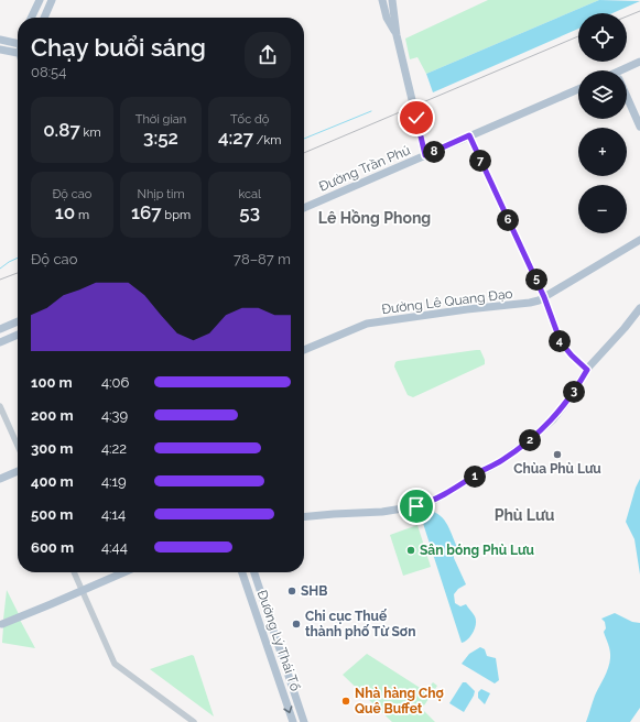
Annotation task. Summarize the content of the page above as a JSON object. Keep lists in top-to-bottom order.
{
  "streets": {
    "main road": ["Đường Trần Phú", "Đường Lê Quang Đạo", "Đường Lý Thái Tổ"]
  },
  "districts": ["Lê Hồng Phong", "Phù Lưu"],
  "places": [
    "Chùa Phù Lưu",
    "Sân bóng Phù Lưu",
    "SHB",
    "Chi cục Thuế thành phố Từ Sơn",
    "Nhà hàng Chợ Quê Buffet"
  ],
  "page": {
    "map_buttons": ["+", "−"],
    "heading": ["Chạy buổi sáng", "08:54"],
    "stats": [
      ["0.87 km"],
      ["Thời gian", "3:52"],
      ["Tốc độ", "4:27 /km"],
      ["Độ cao", "10 m"],
      ["Nhịp tim", "167 bpm"],
      ["kcal", "53"]
    ],
    "pins": [
      "8",
      "7",
      "6",
      "5",
      "4",
      "3",
      "2",
      "1"
    ],
    "chart": ["Độ cao", "78–87 m"],
    "list": [
      {
        "name": "100 m",
        "note": "4:06"
      },
      {
        "name": "200 m",
        "note": "4:39"
      },
      {
        "name": "300 m",
        "note": "4:22"
      },
      {
        "name": "400 m",
        "note": "4:19"
      },
      {
        "name": "500 m",
        "note": "4:14"
      },
      {
        "name": "600 m",
        "note": "4:44"
      }
    ]
  }
}
